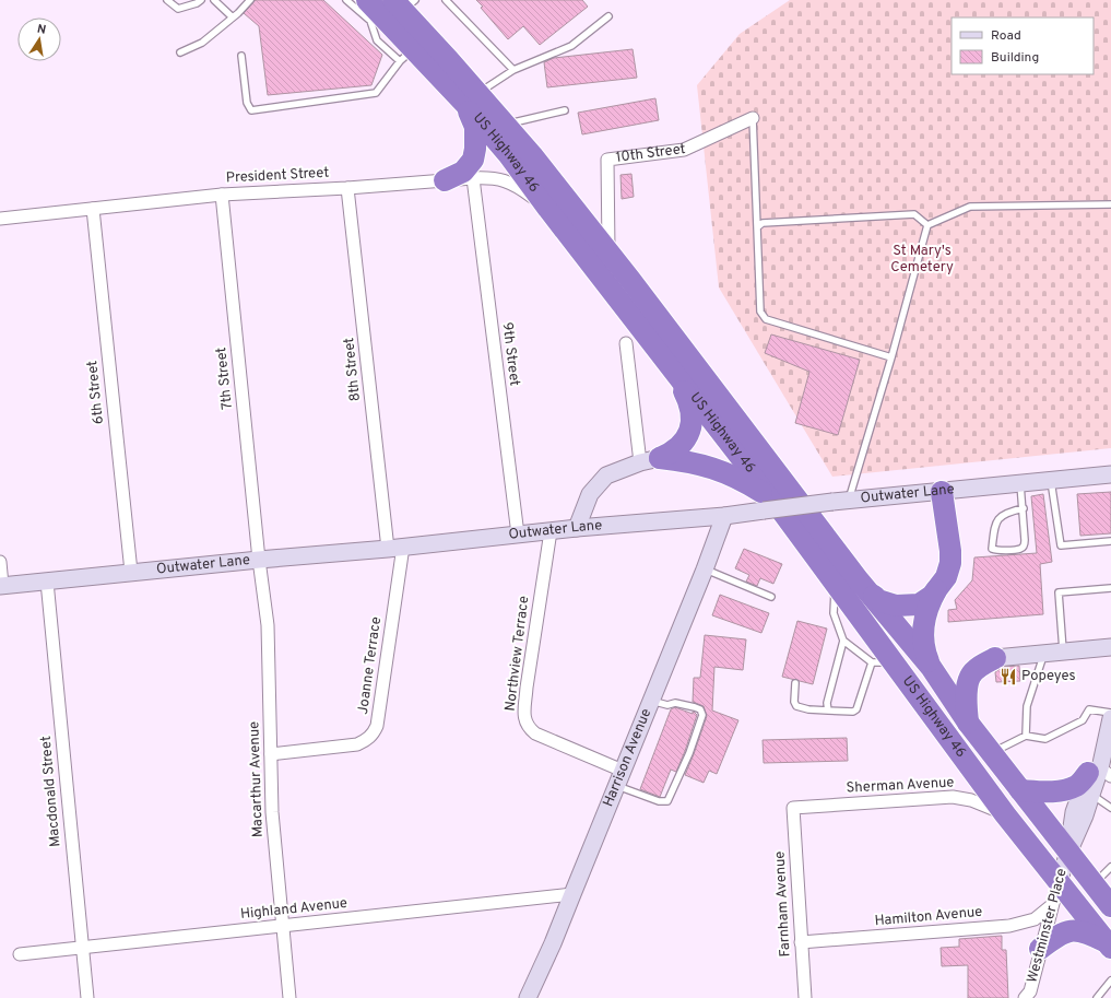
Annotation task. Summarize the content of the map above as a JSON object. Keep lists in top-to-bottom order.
{
  "streets": {
    "highway": ["US Highway 46"],
    "street": [
      "10th Street",
      "President Street",
      "9th Street",
      "8th Street",
      "7th Street",
      "6th Street",
      "Outwater Lane",
      "Northview Terrace",
      "Joanne Terrace",
      "Harrison Avenue",
      "Macarthur Avenue",
      "Sherman Avenue",
      "Macdonald Street",
      "Farnham Avenue",
      "Highland Avenue",
      "Hamilton Avenue",
      "Westminster Place"
    ]
  },
  "crossings": [
    ["US Highway 46", "10th Street"],
    ["US Highway 46", "President Street"],
    ["US Highway 46", "Outwater Lane"],
    ["US Highway 46", "Sherman Avenue"],
    ["US Highway 46", "Westminster Place"],
    ["President Street", "9th Street"],
    ["President Street", "8th Street"],
    ["President Street", "7th Street"],
    ["President Street", "6th Street"],
    ["9th Street", "Outwater Lane"],
    ["8th Street", "Outwater Lane"],
    ["8th Street", "Joanne Terrace"],
    ["7th Street", "Outwater Lane"],
    ["7th Street", "Macarthur Avenue"],
    ["6th Street", "Outwater Lane"],
    ["Outwater Lane", "Northview Terrace"],
    ["Outwater Lane", "Joanne Terrace"],
    ["Outwater Lane", "Harrison Avenue"],
    ["Outwater Lane", "Macarthur Avenue"],
    ["Outwater Lane", "Macdonald Street"],
    ["Northview Terrace", "Harrison Avenue"],
    ["Joanne Terrace", "Macarthur Avenue"],
    ["Harrison Avenue", "Highland Avenue"],
    ["Macarthur Avenue", "Highland Avenue"],
    ["Sherman Avenue", "Farnham Avenue"],
    ["Macdonald Street", "Highland Avenue"],
    ["Farnham Avenue", "Hamilton Avenue"],
    ["Hamilton Avenue", "Westminster Place"]
  ],
  "parks": ["St Mary's Cemetery"],
  "places": {
    "restaurant": ["Popeyes"]
  },
  "legend": ["Road", "Building"],
  "north": "top"
}
